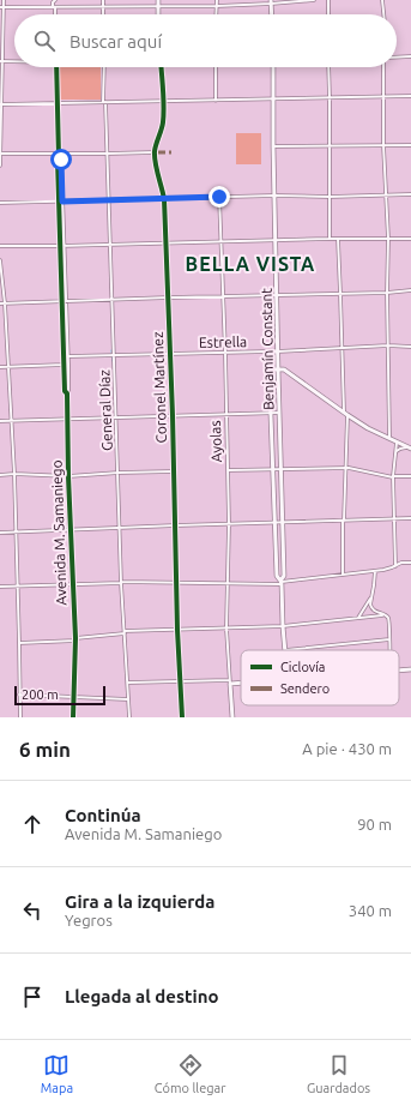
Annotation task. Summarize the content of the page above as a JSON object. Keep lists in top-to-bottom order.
{
  "streets": {
    "street": [
      "Estrella",
      "Benjamín Constant",
      "Coronel Martínez",
      "General Díaz",
      "Ayolas",
      "Avenida M. Samaniego"
    ]
  },
  "crossings": [
    ["Estrella", "Benjamín Constant"],
    ["Estrella", "Coronel Martínez"],
    ["Estrella", "General Díaz"],
    ["Estrella", "Ayolas"],
    ["Estrella", "Avenida M. Samaniego"]
  ],
  "districts": ["BELLA VISTA"],
  "legend": ["Ciclovía", "Sendero"],
  "scale_bar": "200 m",
  "page": {
    "search": "Buscar aquí",
    "scale": "200 m",
    "heading": ["6 min", "A pie · 430 m"],
    "list": [
      ["Continúa", "Avenida M. Samaniego", "90 m"],
      ["Gira a la izquierda", "Yegros", "340 m"],
      "Llegada al destino"
    ],
    "nav": ["Mapa", "Cómo llegar", "Guardados"]
  }
}
